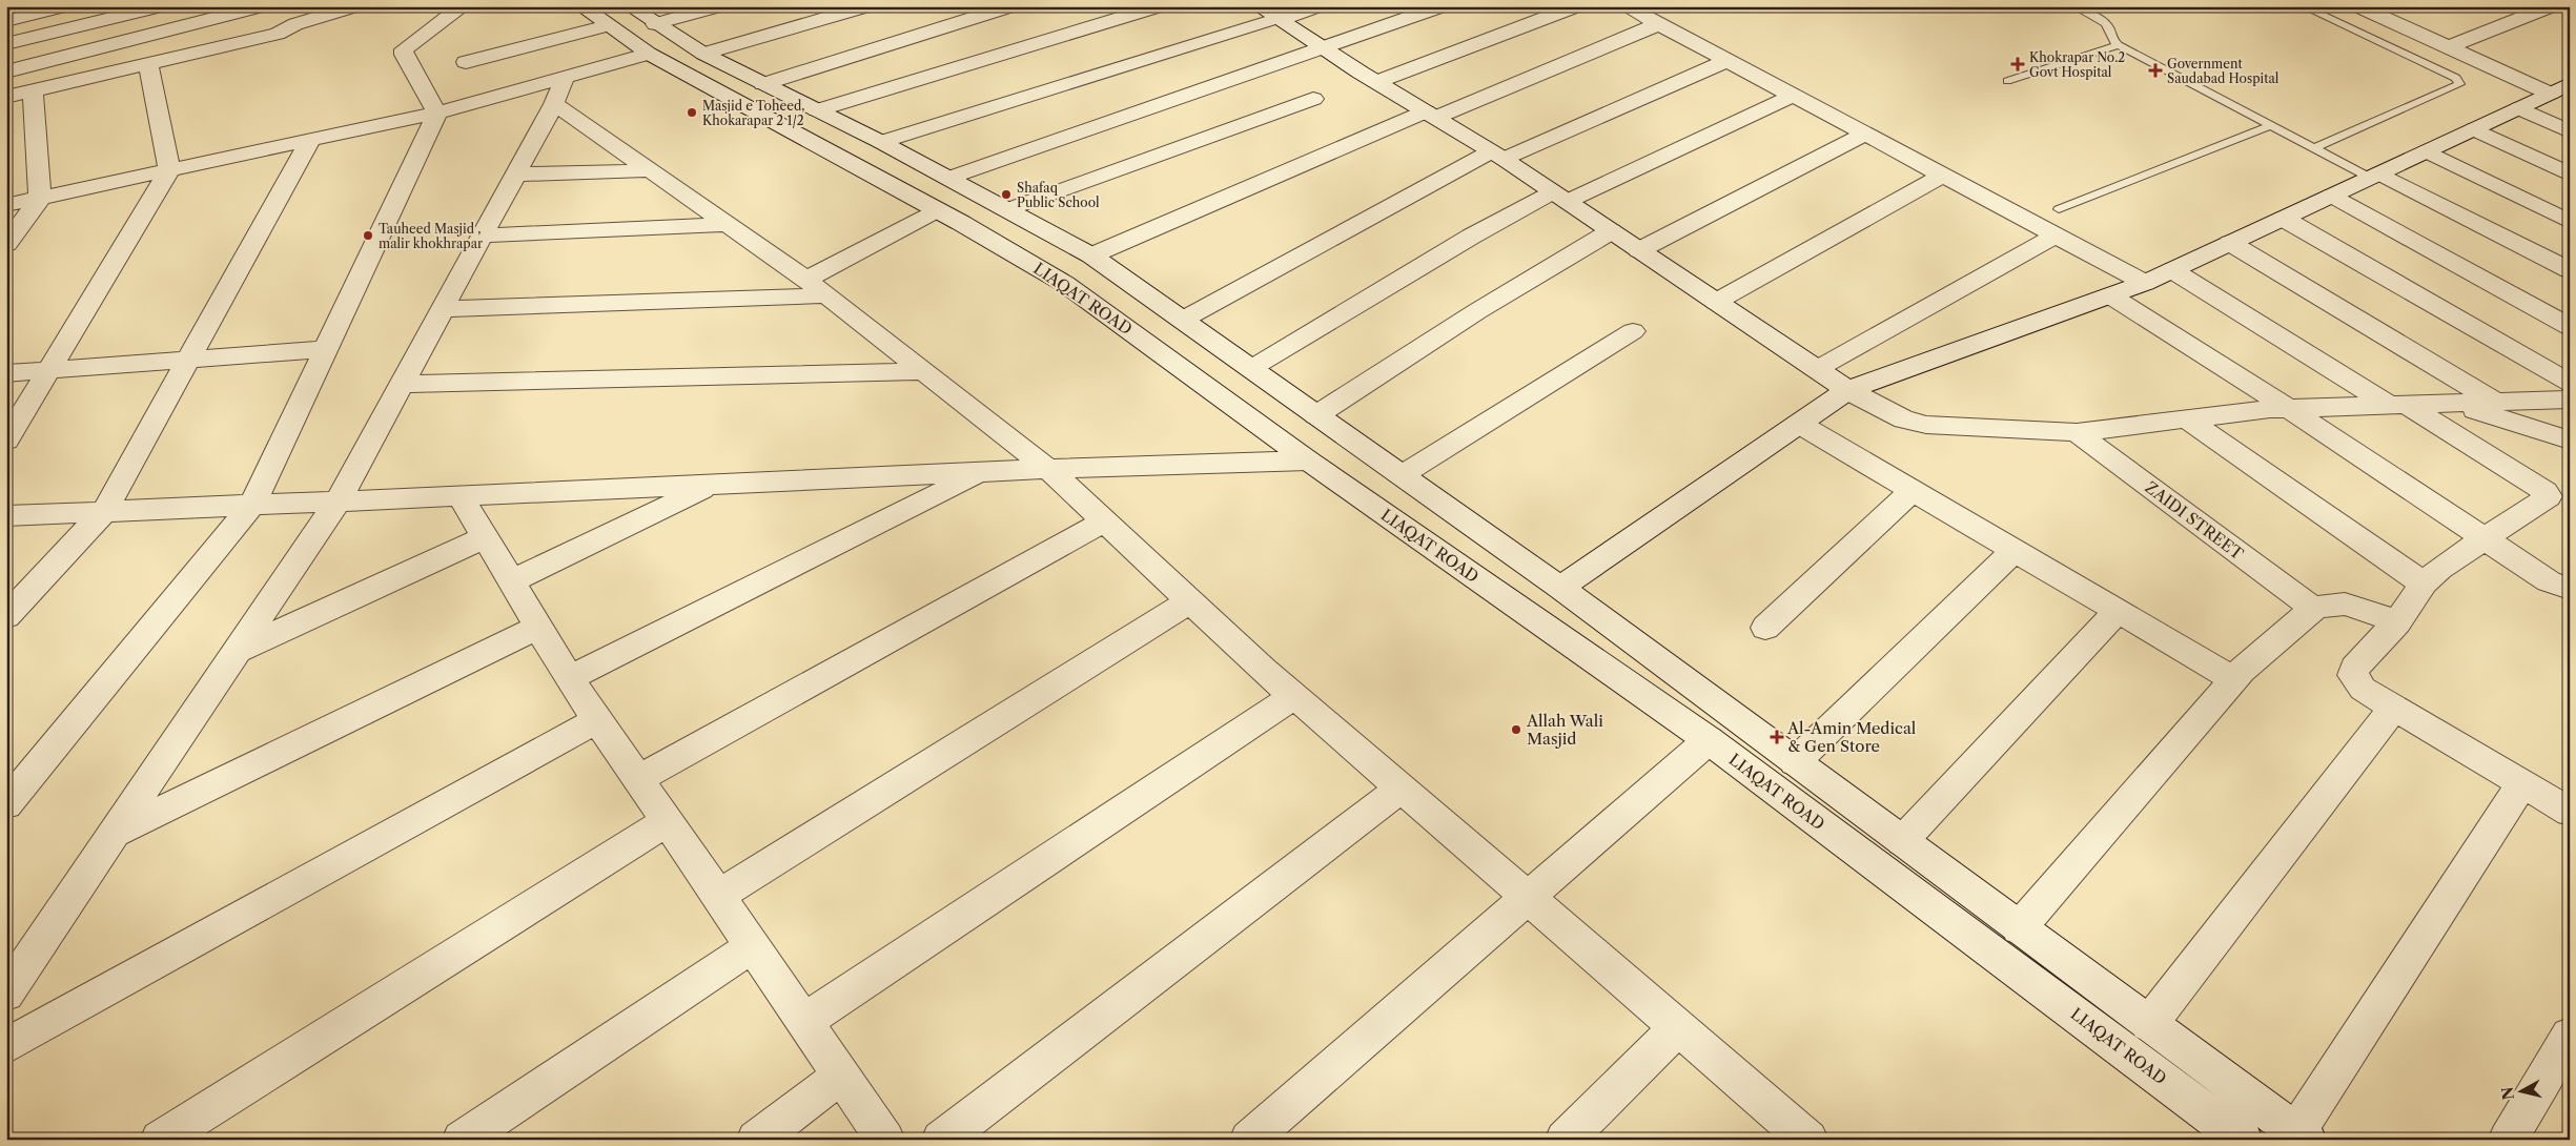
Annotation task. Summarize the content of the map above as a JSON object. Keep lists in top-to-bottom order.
{
  "streets": {
    "street": ["LIAQAT ROAD", "ZAIDI STREET"]
  },
  "places": {
    "health": ["Khokrapar No.2 Govt Hospital", "Government Saudabad Hospital", "Al-Amin Medical & Gen Store"],
    "other": [
      "Masjid e Toheed, Khokarapar 2 1/2",
      "Shafaq Public School",
      "Tauheed Masjid , malir khokhrapar",
      "Allah Wali Masjid"
    ]
  },
  "north": "left"
}
